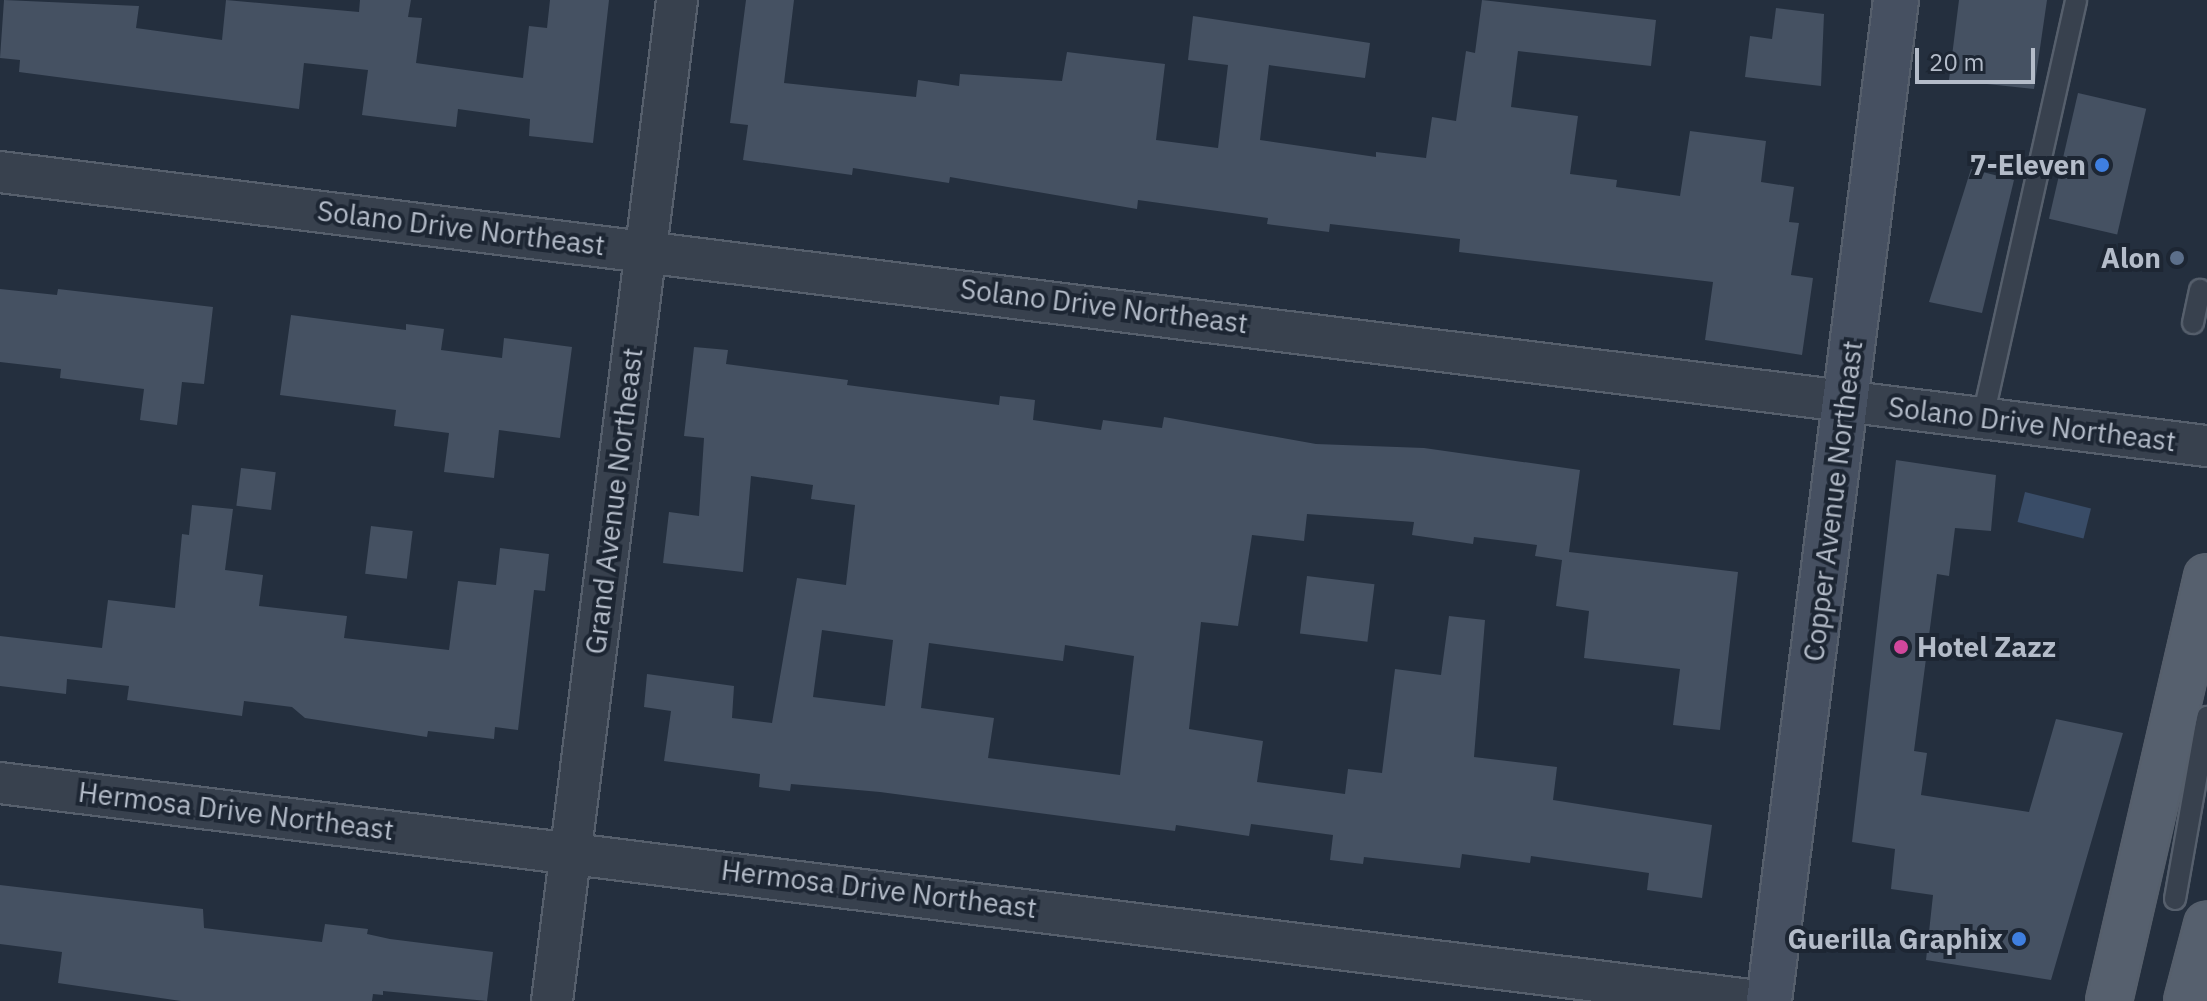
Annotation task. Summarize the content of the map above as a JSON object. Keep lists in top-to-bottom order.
{
  "streets": {
    "street": [
      "Solano Drive Northeast",
      "Grand Avenue Northeast",
      "Copper Avenue Northeast",
      "Hermosa Drive Northeast"
    ]
  },
  "crossings": [
    ["Solano Drive Northeast", "Grand Avenue Northeast"],
    ["Solano Drive Northeast", "Copper Avenue Northeast"],
    ["Grand Avenue Northeast", "Hermosa Drive Northeast"]
  ],
  "places": [
    "7-Eleven",
    "Alon",
    "Hotel Zazz",
    "Guerilla Graphix"
  ],
  "scale_bar": "20 m"
}
